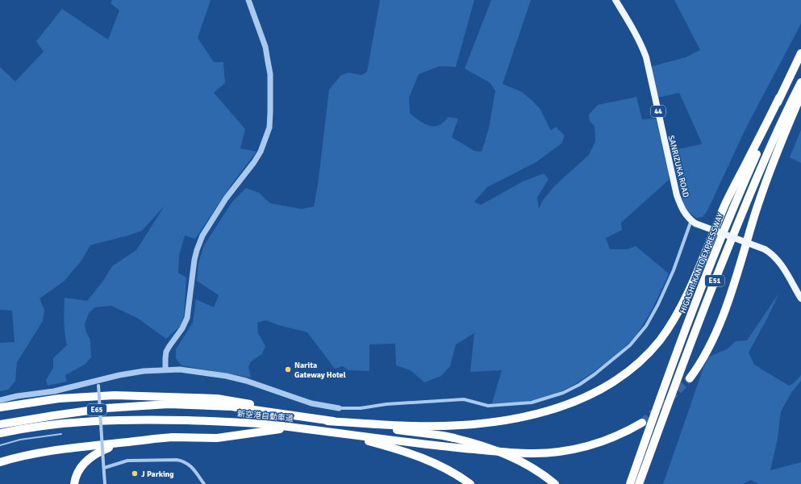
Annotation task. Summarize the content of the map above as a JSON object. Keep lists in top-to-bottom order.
{
  "streets": {
    "highway": [
      "HIGASHI-KANTO EXPRESSWAY",
      "E51",
      "E65",
      "新空港自動車道"
    ],
    "main road": ["44", "SANRIZUKA ROAD"]
  },
  "places": ["Narita Gateway Hotel", "J Parking"]
}
